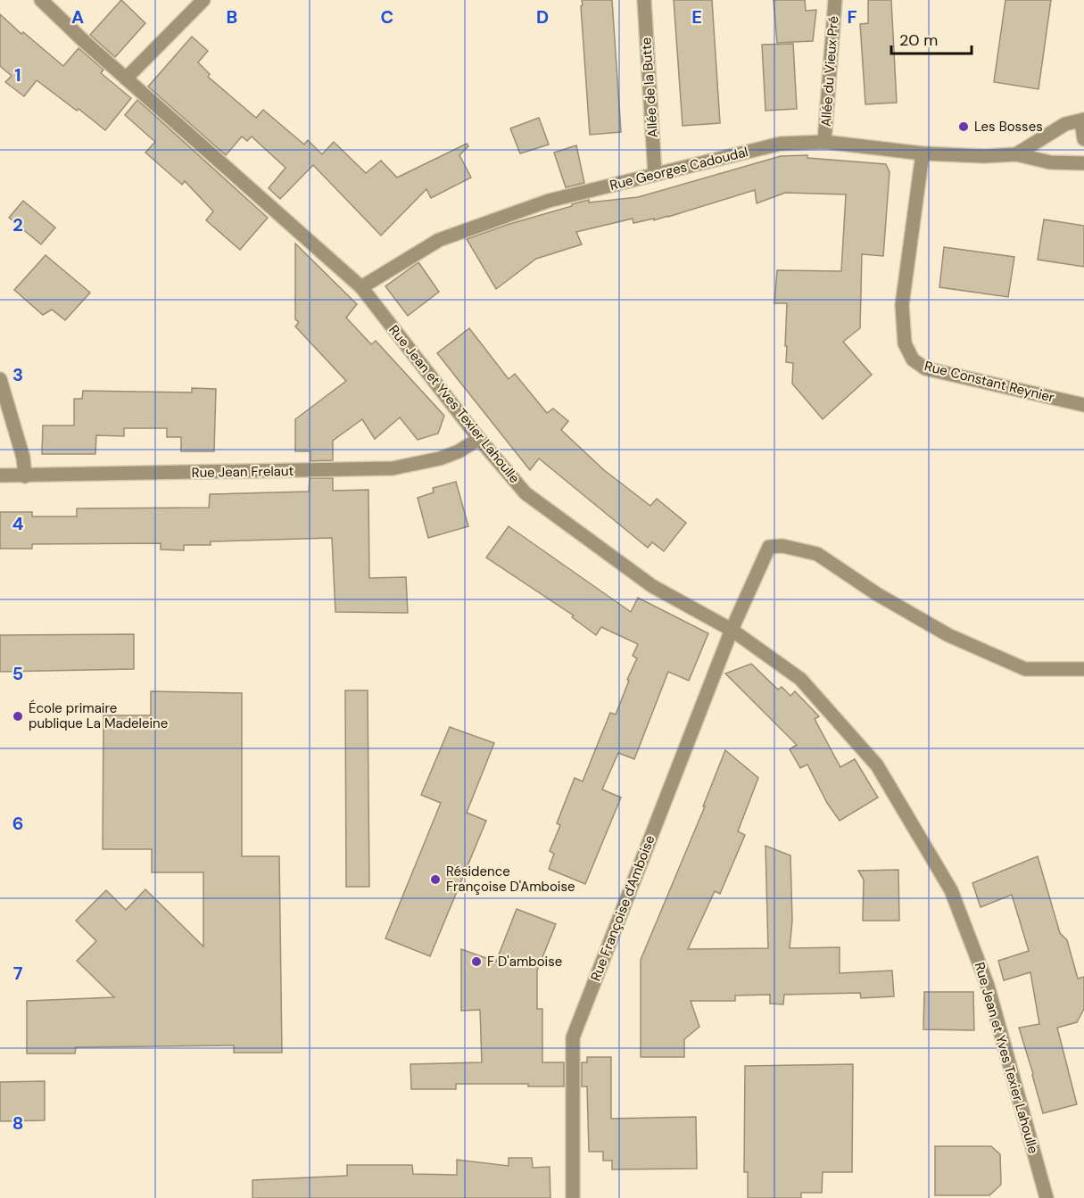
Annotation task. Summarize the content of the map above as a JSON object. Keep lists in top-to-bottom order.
{
  "streets": {
    "street": [
      "Allée du Vieux Pré",
      "Allée de la Butte",
      "Rue Georges Cadoudal",
      "Rue Constant Reynier",
      "Rue Jean et Yves Texier Lahoulle",
      "Rue Jean Frelaut",
      "Rue Françoise d'Amboise"
    ]
  },
  "crossings": [
    ["Allée du Vieux Pré", "Rue Georges Cadoudal"],
    ["Allée de la Butte", "Rue Georges Cadoudal"],
    ["Rue Georges Cadoudal", "Rue Constant Reynier"],
    ["Rue Georges Cadoudal", "Rue Jean et Yves Texier Lahoulle"],
    ["Rue Jean et Yves Texier Lahoulle", "Rue Jean Frelaut"],
    ["Rue Jean et Yves Texier Lahoulle", "Rue Françoise d'Amboise"]
  ],
  "places": [
    "Les Bosses",
    "École primaire publique La Madeleine",
    "Résidence Françoise D'Amboise",
    "F D'amboise"
  ],
  "scale_bar": "20 m",
  "grid": {
    "columns": [
      "A",
      "B",
      "C",
      "D",
      "E",
      "F"
    ],
    "rows": [
      "1",
      "2",
      "3",
      "4",
      "5",
      "6",
      "7",
      "8"
    ]
  }
}
